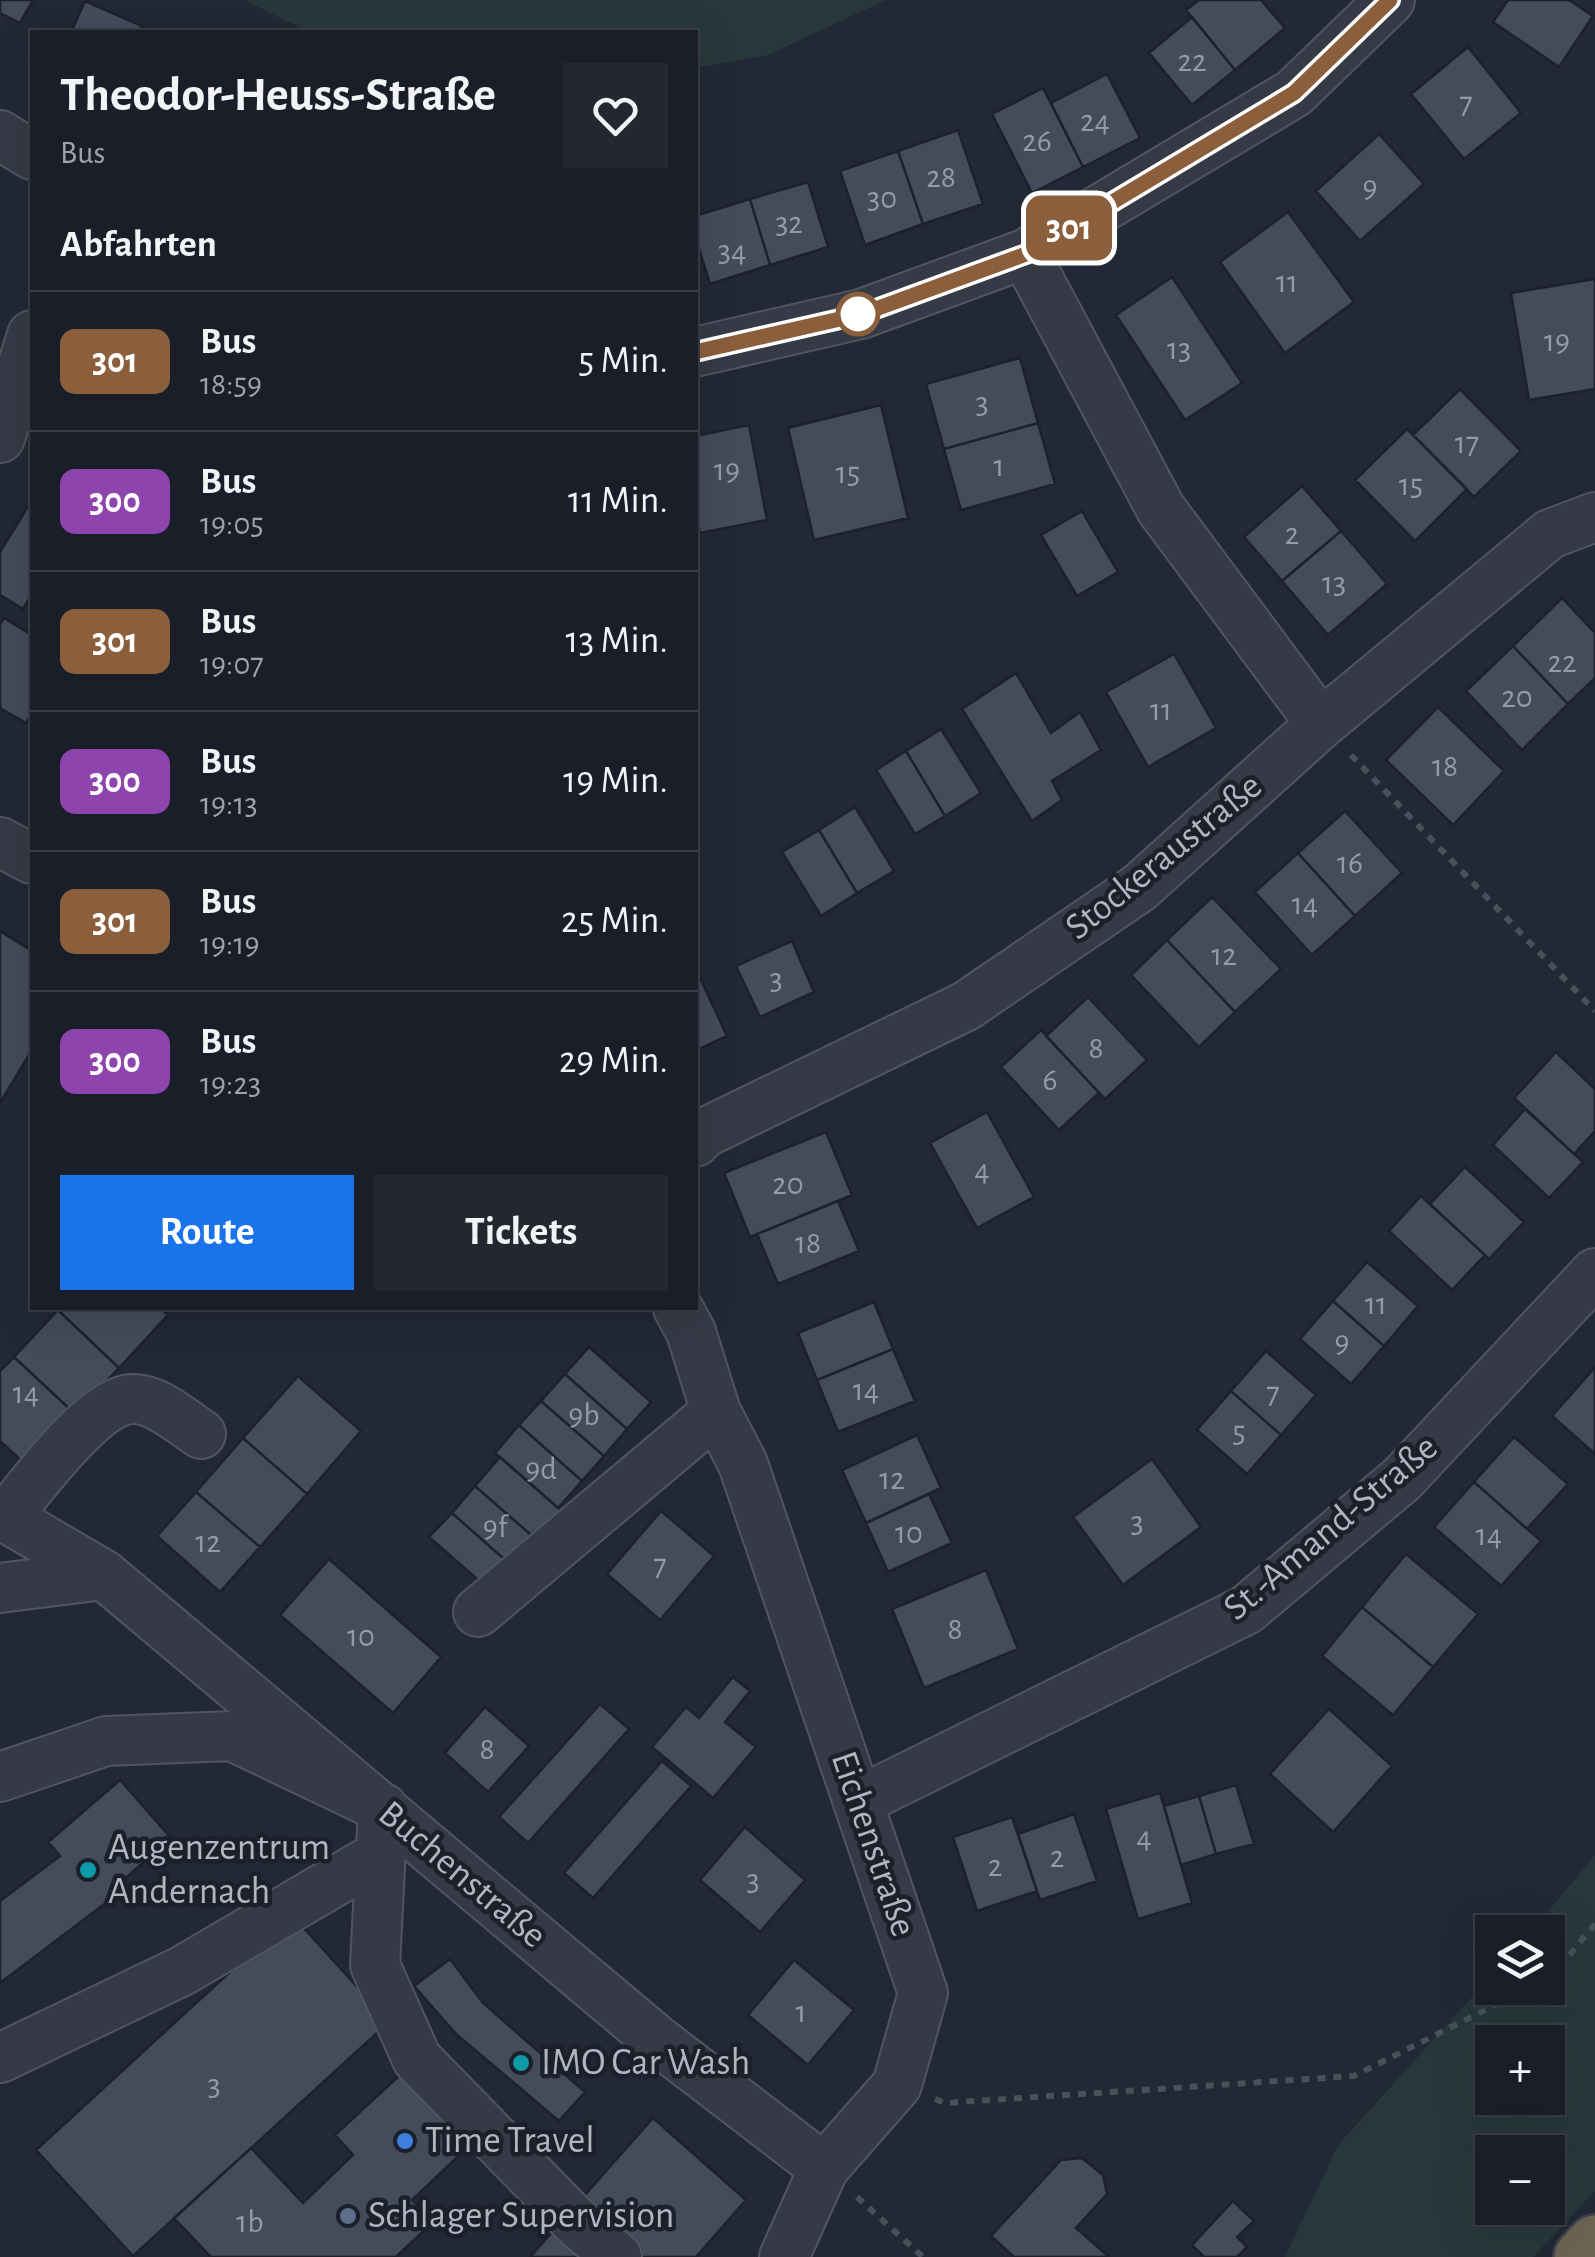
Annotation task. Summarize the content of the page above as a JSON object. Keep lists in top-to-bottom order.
{
  "streets": {
    "street": [
      "Stockeraustraße",
      "St.-Amand-Straße",
      "Eichenstraße",
      "Buchenstraße"
    ]
  },
  "crossings": [
    ["St.-Amand-Straße", "Eichenstraße"],
    ["Eichenstraße", "Buchenstraße"]
  ],
  "places": [
    "Augenzentrum Andernach",
    "IMO Car Wash",
    "Time Travel",
    "Schlager Supervision"
  ],
  "lines": ["bus line 301"],
  "house_numbers": [
    "22",
    "7",
    "24",
    "26",
    "28",
    "9",
    "30",
    "32",
    "34",
    "11",
    "19",
    "13",
    "3",
    "17",
    "1",
    "19",
    "15",
    "15",
    "2",
    "13",
    "22",
    "20",
    "11",
    "18",
    "16",
    "14",
    "12",
    "3",
    "8",
    "6",
    "4",
    "20",
    "18",
    "11",
    "9",
    "14",
    "14",
    "7",
    "9b",
    "5",
    "9d",
    "12",
    "3",
    "9f",
    "10",
    "14",
    "12",
    "7",
    "8",
    "10",
    "8",
    "4",
    "2",
    "2",
    "3",
    "1",
    "3",
    "1b"
  ],
  "page": {
    "on_map": "301",
    "heading": [
      ["Theodor-Heuss-Straße", "Bus"],
      "Abfahrten"
    ],
    "list": [
      {
        "mark": "301",
        "name": "Bus",
        "note": "18:59",
        "value": "5 Min."
      },
      {
        "mark": "300",
        "name": "Bus",
        "note": "19:05",
        "value": "11 Min."
      },
      {
        "mark": "301",
        "name": "Bus",
        "note": "19:07",
        "value": "13 Min."
      },
      {
        "mark": "300",
        "name": "Bus",
        "note": "19:13",
        "value": "19 Min."
      },
      {
        "mark": "301",
        "name": "Bus",
        "note": "19:19",
        "value": "25 Min."
      },
      {
        "mark": "300",
        "name": "Bus",
        "note": "19:23",
        "value": "29 Min."
      }
    ],
    "buttons": ["Route", "Tickets"],
    "map_buttons": ["+", "−"]
  }
}
